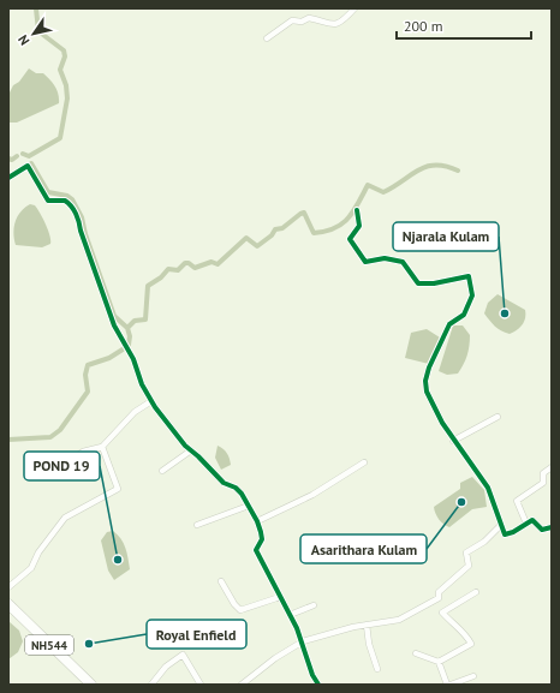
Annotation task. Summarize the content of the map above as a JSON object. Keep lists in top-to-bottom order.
{
  "streets": {
    "highway": ["NH544"]
  },
  "places": [
    "Njarala Kulam",
    "Asarithara Kulam",
    "POND 19",
    "Royal Enfield"
  ],
  "scale_bar": "200 m",
  "north": "bottom left"
}
